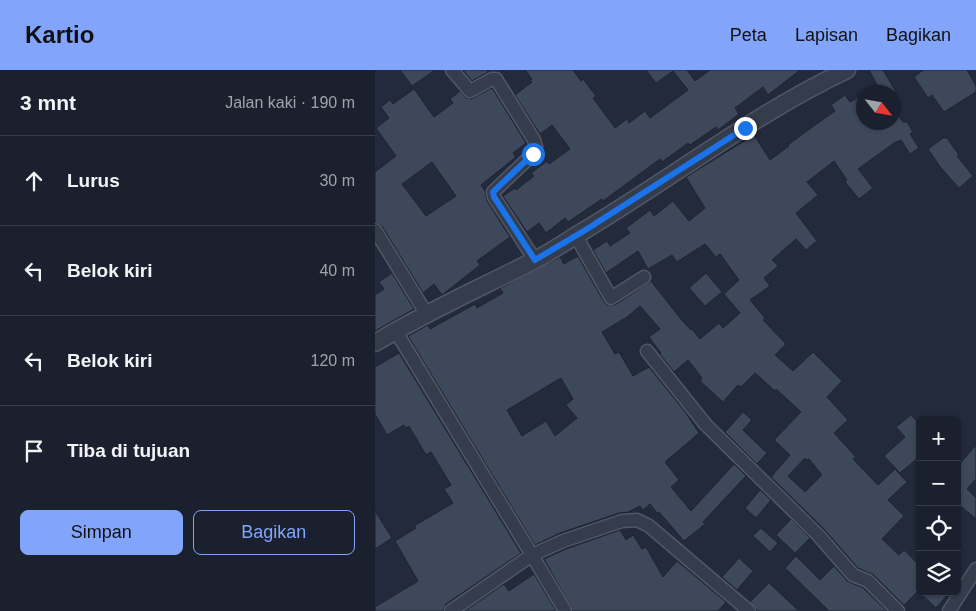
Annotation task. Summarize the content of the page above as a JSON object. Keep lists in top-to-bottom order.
{
  "north": "bottom right",
  "page": {
    "header": "Kartio",
    "nav": ["Peta", "Lapisan", "Bagikan"],
    "heading": ["3 mnt", "Jalan kaki · 190 m"],
    "list": [
      ["Lurus", "30 m"],
      ["Belok kiri", "40 m"],
      ["Belok kiri", "120 m"],
      "Tiba di tujuan"
    ],
    "map_buttons": ["+", "−"],
    "buttons": ["Simpan", "Bagikan"]
  }
}
